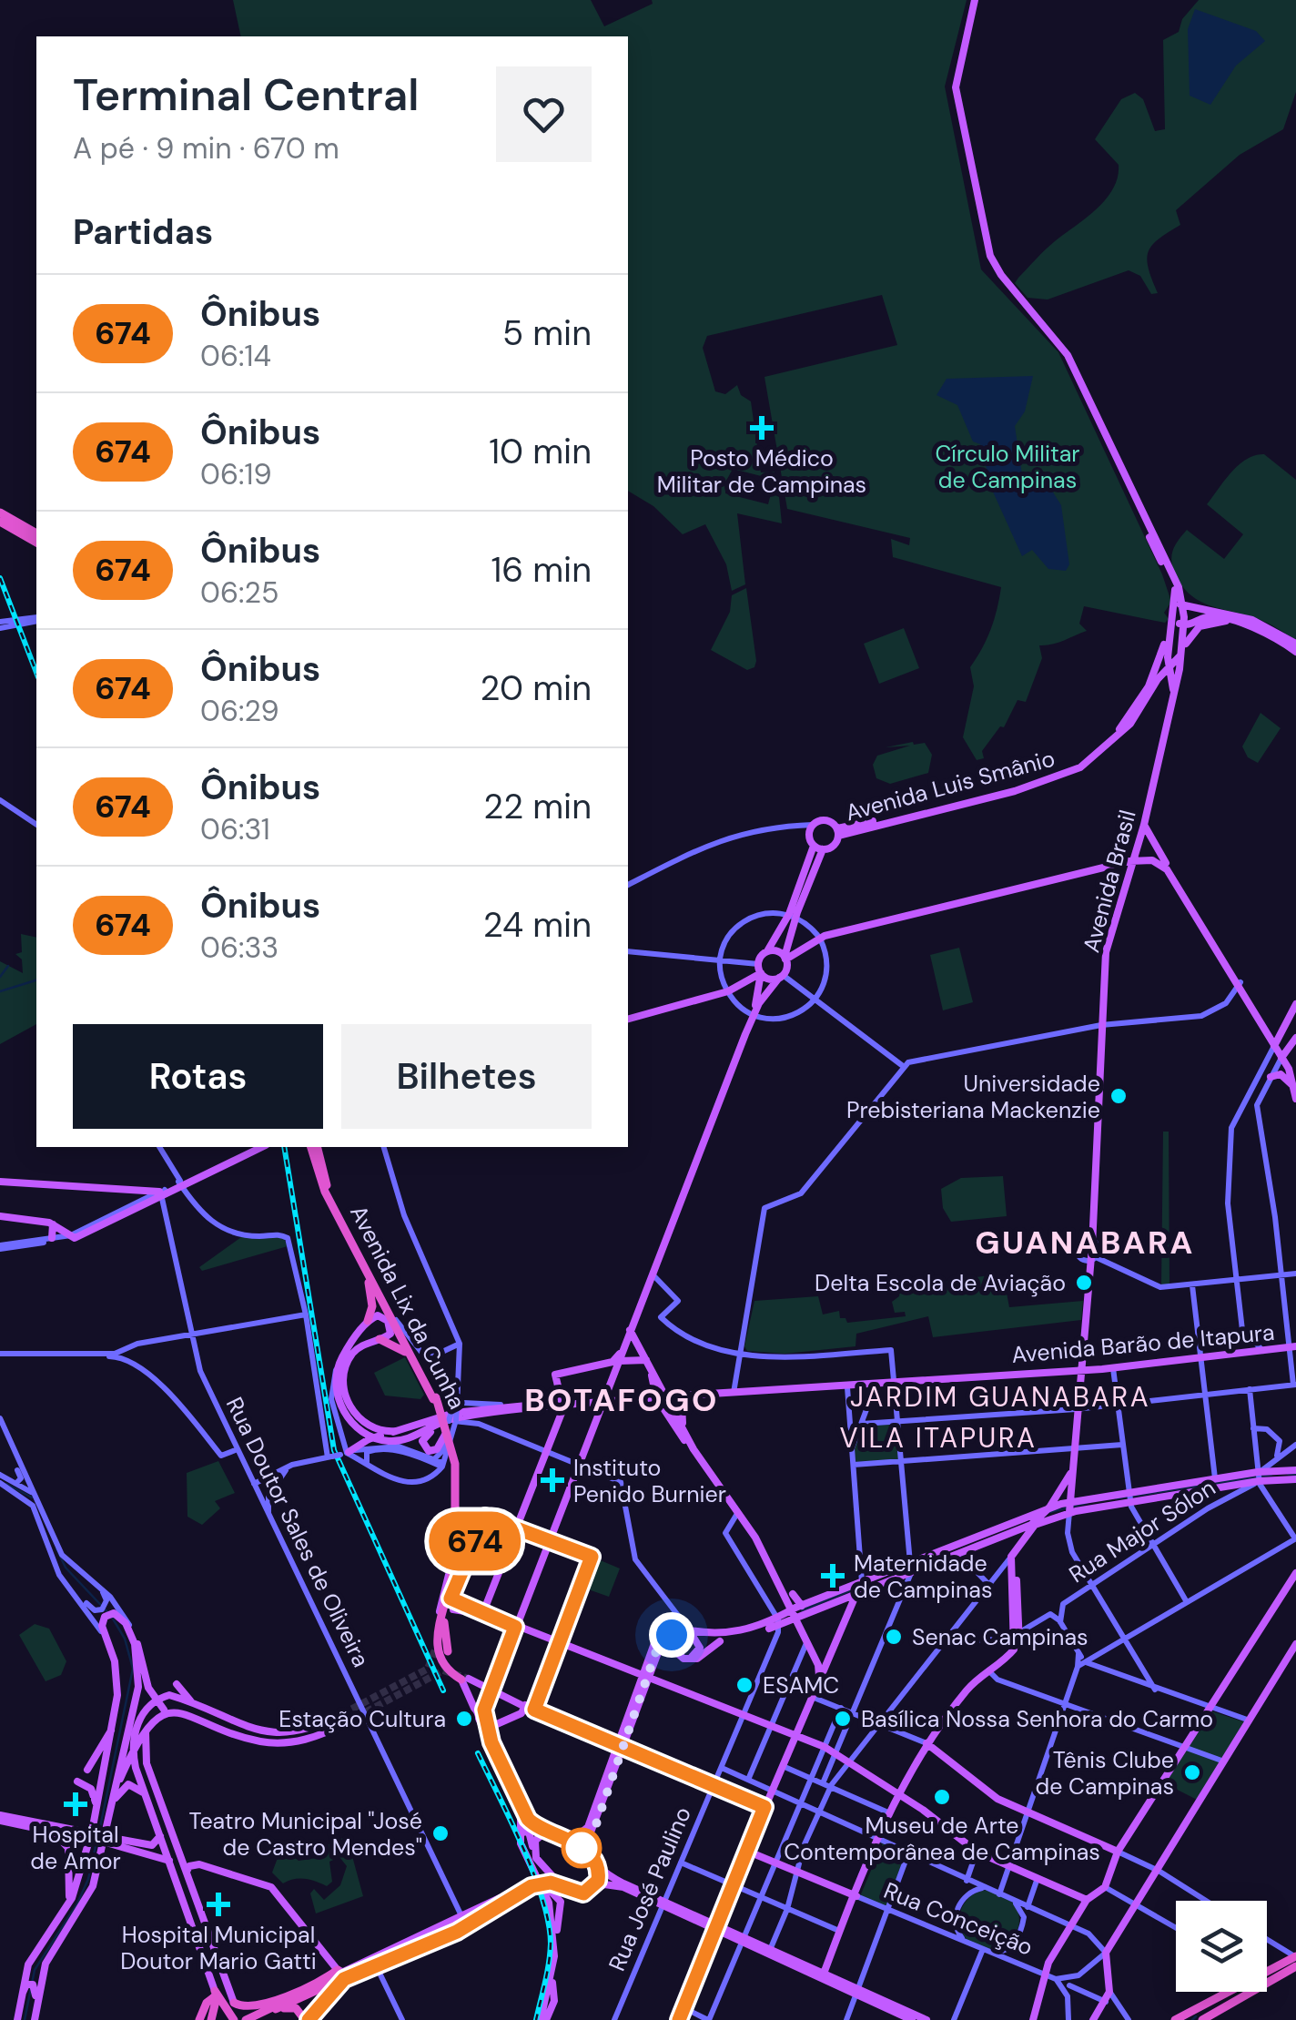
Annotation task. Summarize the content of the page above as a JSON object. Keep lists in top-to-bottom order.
{
  "streets": {
    "highway": ["Avenida Lix da Cunha"],
    "main road": [
      "Avenida Luis Smânio",
      "Avenida Brasil",
      "Avenida Barão de Itapura",
      "Rua Major Sólon",
      "Rua Doutor Sales de Oliveira",
      "Rua José Paulino",
      "Rua Conceição"
    ]
  },
  "crossings": [
    ["Avenida Luis Smânio", "Avenida Brasil"],
    ["Avenida Brasil", "Avenida Barão de Itapura"]
  ],
  "districts": [
    "GUANABARA",
    "JARDIM GUANABARA",
    "BOTAFOGO",
    "VILA ITAPURA"
  ],
  "parks": ["Círculo Militar de Campinas"],
  "places": {
    "health": [
      "Posto Médico Militar de Campinas",
      "Instituto Penido Burnier",
      "Maternidade de Campinas",
      "Hospital de Amor",
      "Hospital Municipal Doutor Mario Gatti"
    ],
    "other": [
      "Universidade Prebisteriana Mackenzie",
      "Delta Escola de Aviação",
      "Senac Campinas",
      "ESAMC",
      "Estação Cultura",
      "Basílica Nossa Senhora do Carmo",
      "Tênis Clube de Campinas",
      "Museu de Arte Contemporânea de Campinas",
      "Teatro Municipal \"José de Castro Mendes\""
    ]
  },
  "lines": ["bus line 674"],
  "page": {
    "on_map": "674",
    "heading": [
      ["Terminal Central", "A pé · 9 min · 670 m"],
      "Partidas"
    ],
    "list": [
      {
        "mark": "674",
        "name": "Ônibus",
        "note": "06:14",
        "value": "5 min"
      },
      {
        "mark": "674",
        "name": "Ônibus",
        "note": "06:19",
        "value": "10 min"
      },
      {
        "mark": "674",
        "name": "Ônibus",
        "note": "06:25",
        "value": "16 min"
      },
      {
        "mark": "674",
        "name": "Ônibus",
        "note": "06:29",
        "value": "20 min"
      },
      {
        "mark": "674",
        "name": "Ônibus",
        "note": "06:31",
        "value": "22 min"
      },
      {
        "mark": "674",
        "name": "Ônibus",
        "note": "06:33",
        "value": "24 min"
      }
    ],
    "buttons": ["Rotas", "Bilhetes"]
  }
}
